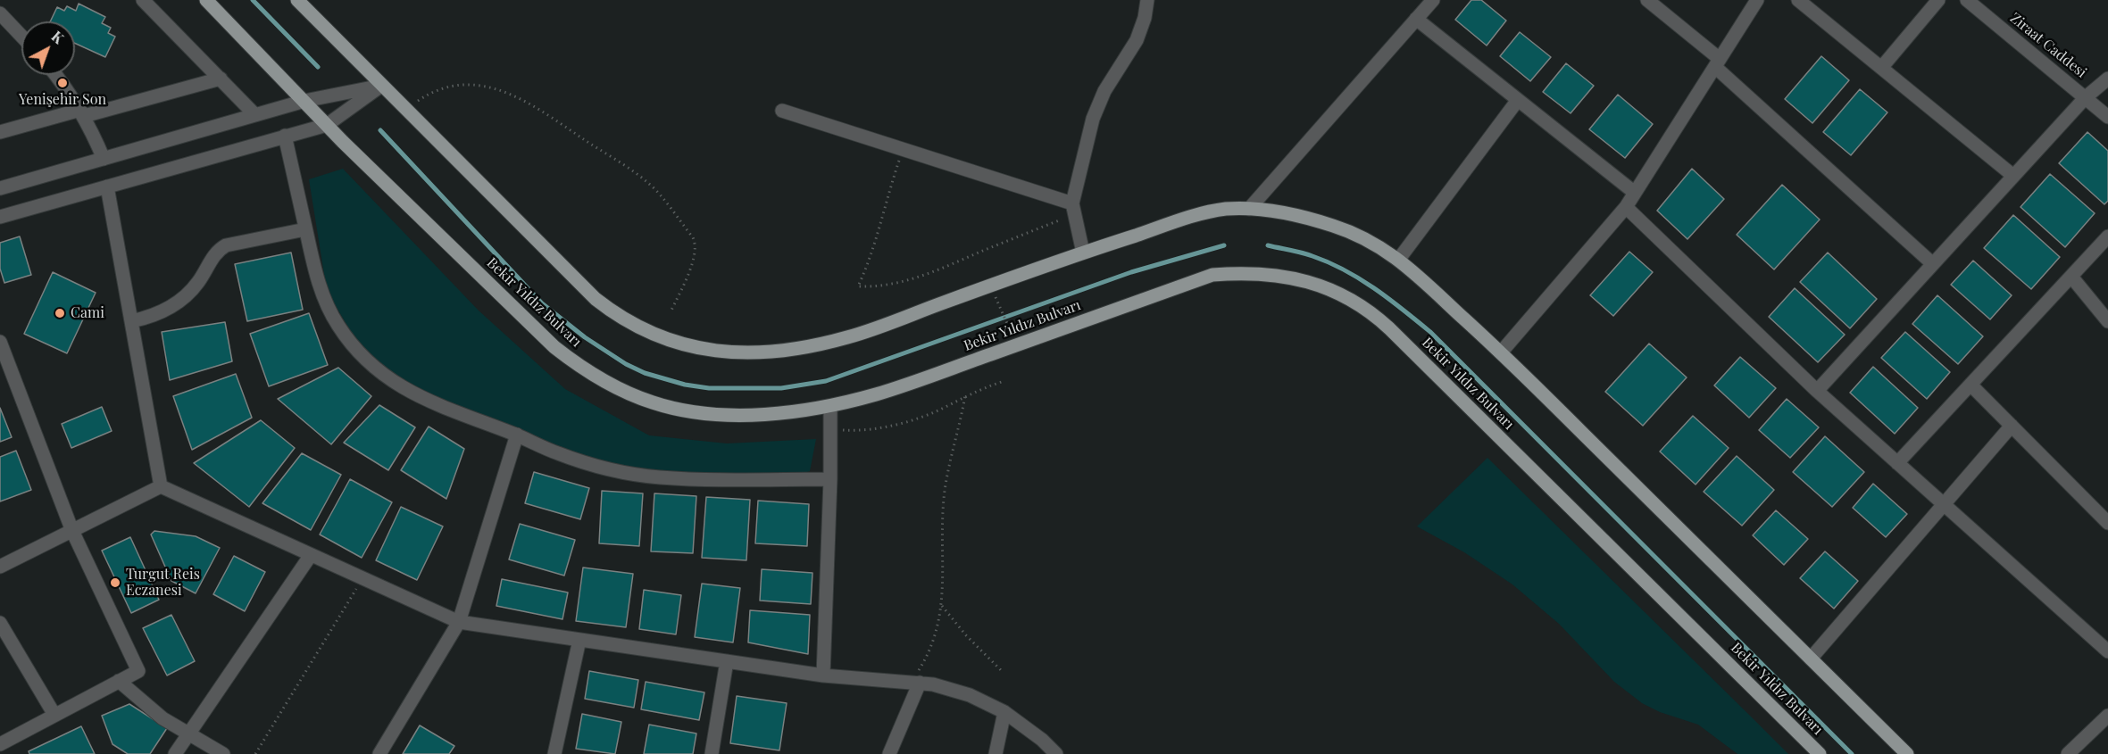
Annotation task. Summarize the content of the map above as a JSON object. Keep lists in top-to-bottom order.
{
  "streets": {
    "main road": ["Bekir Yıldız Bulvarı"],
    "street": ["Ziraat Caddesi"]
  },
  "places": ["Yenişehir Son", "Cami", "Turgut Reis Eczanesi"],
  "north": "top right"
}
